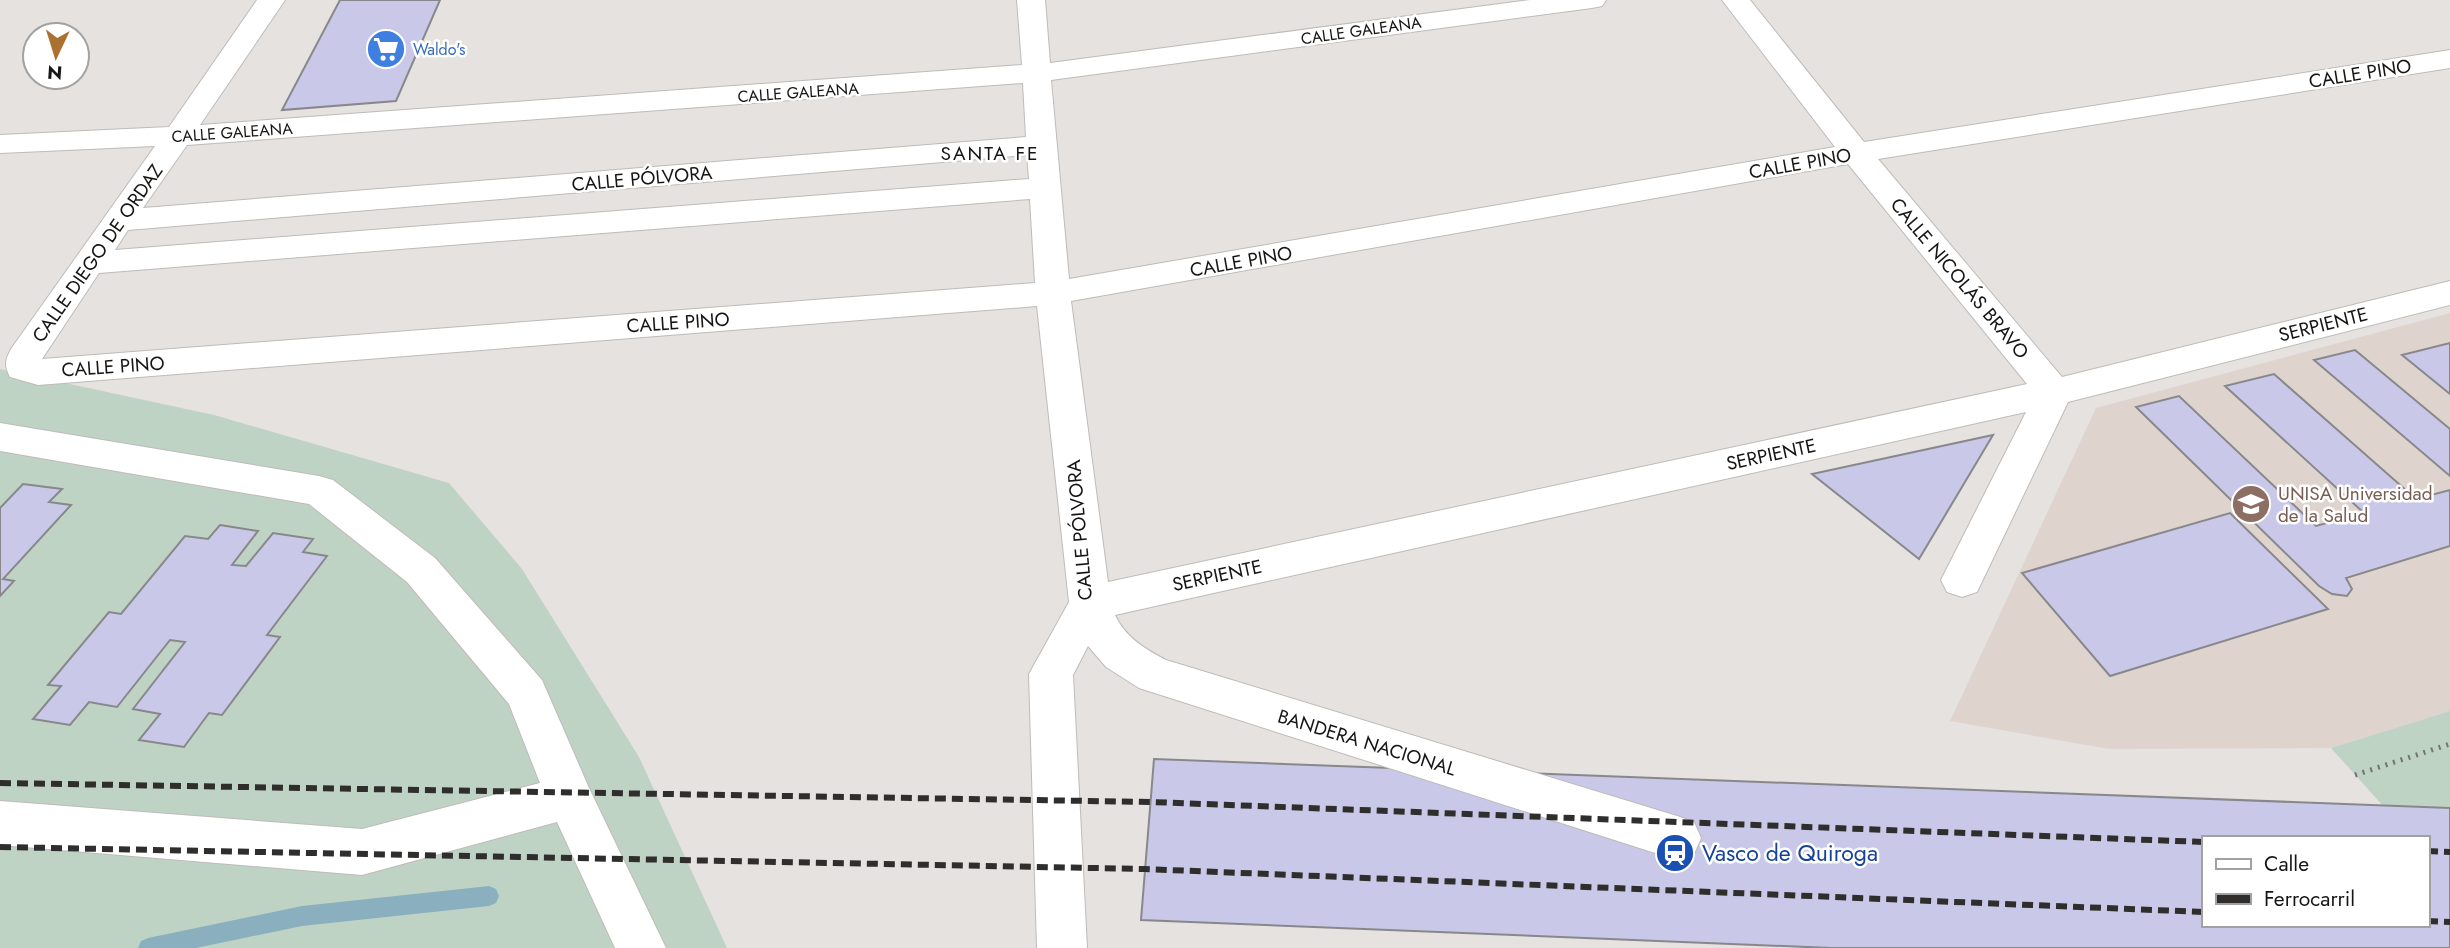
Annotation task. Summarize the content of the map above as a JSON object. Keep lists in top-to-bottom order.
{
  "streets": {
    "street": [
      "CALLE GALEANA",
      "CALLE PINO",
      "CALLE PÓLVORA",
      "CALLE DIEGO DE ORDAZ",
      "CALLE NICOLÁS BRAVO",
      "SERPIENTE",
      "BANDERA NACIONAL"
    ]
  },
  "crossings": [
    ["CALLE GALEANA", "CALLE PÓLVORA"],
    ["CALLE GALEANA", "CALLE DIEGO DE ORDAZ"],
    ["CALLE PINO", "CALLE PÓLVORA"],
    ["CALLE PINO", "CALLE DIEGO DE ORDAZ"],
    ["CALLE PINO", "CALLE NICOLÁS BRAVO"],
    ["CALLE PÓLVORA", "CALLE DIEGO DE ORDAZ"],
    ["CALLE PÓLVORA", "SERPIENTE"],
    ["CALLE PÓLVORA", "BANDERA NACIONAL"],
    ["CALLE NICOLÁS BRAVO", "SERPIENTE"],
    ["SERPIENTE", "BANDERA NACIONAL"]
  ],
  "districts": ["SANTA FE"],
  "places": {
    "supermarket": ["Waldo's"],
    "school or university": ["UNISA Universidad de la Salud"],
    "station": ["Vasco de Quiroga"]
  },
  "legend": ["Calle", "Ferrocarril"],
  "north": "bottom"
}
